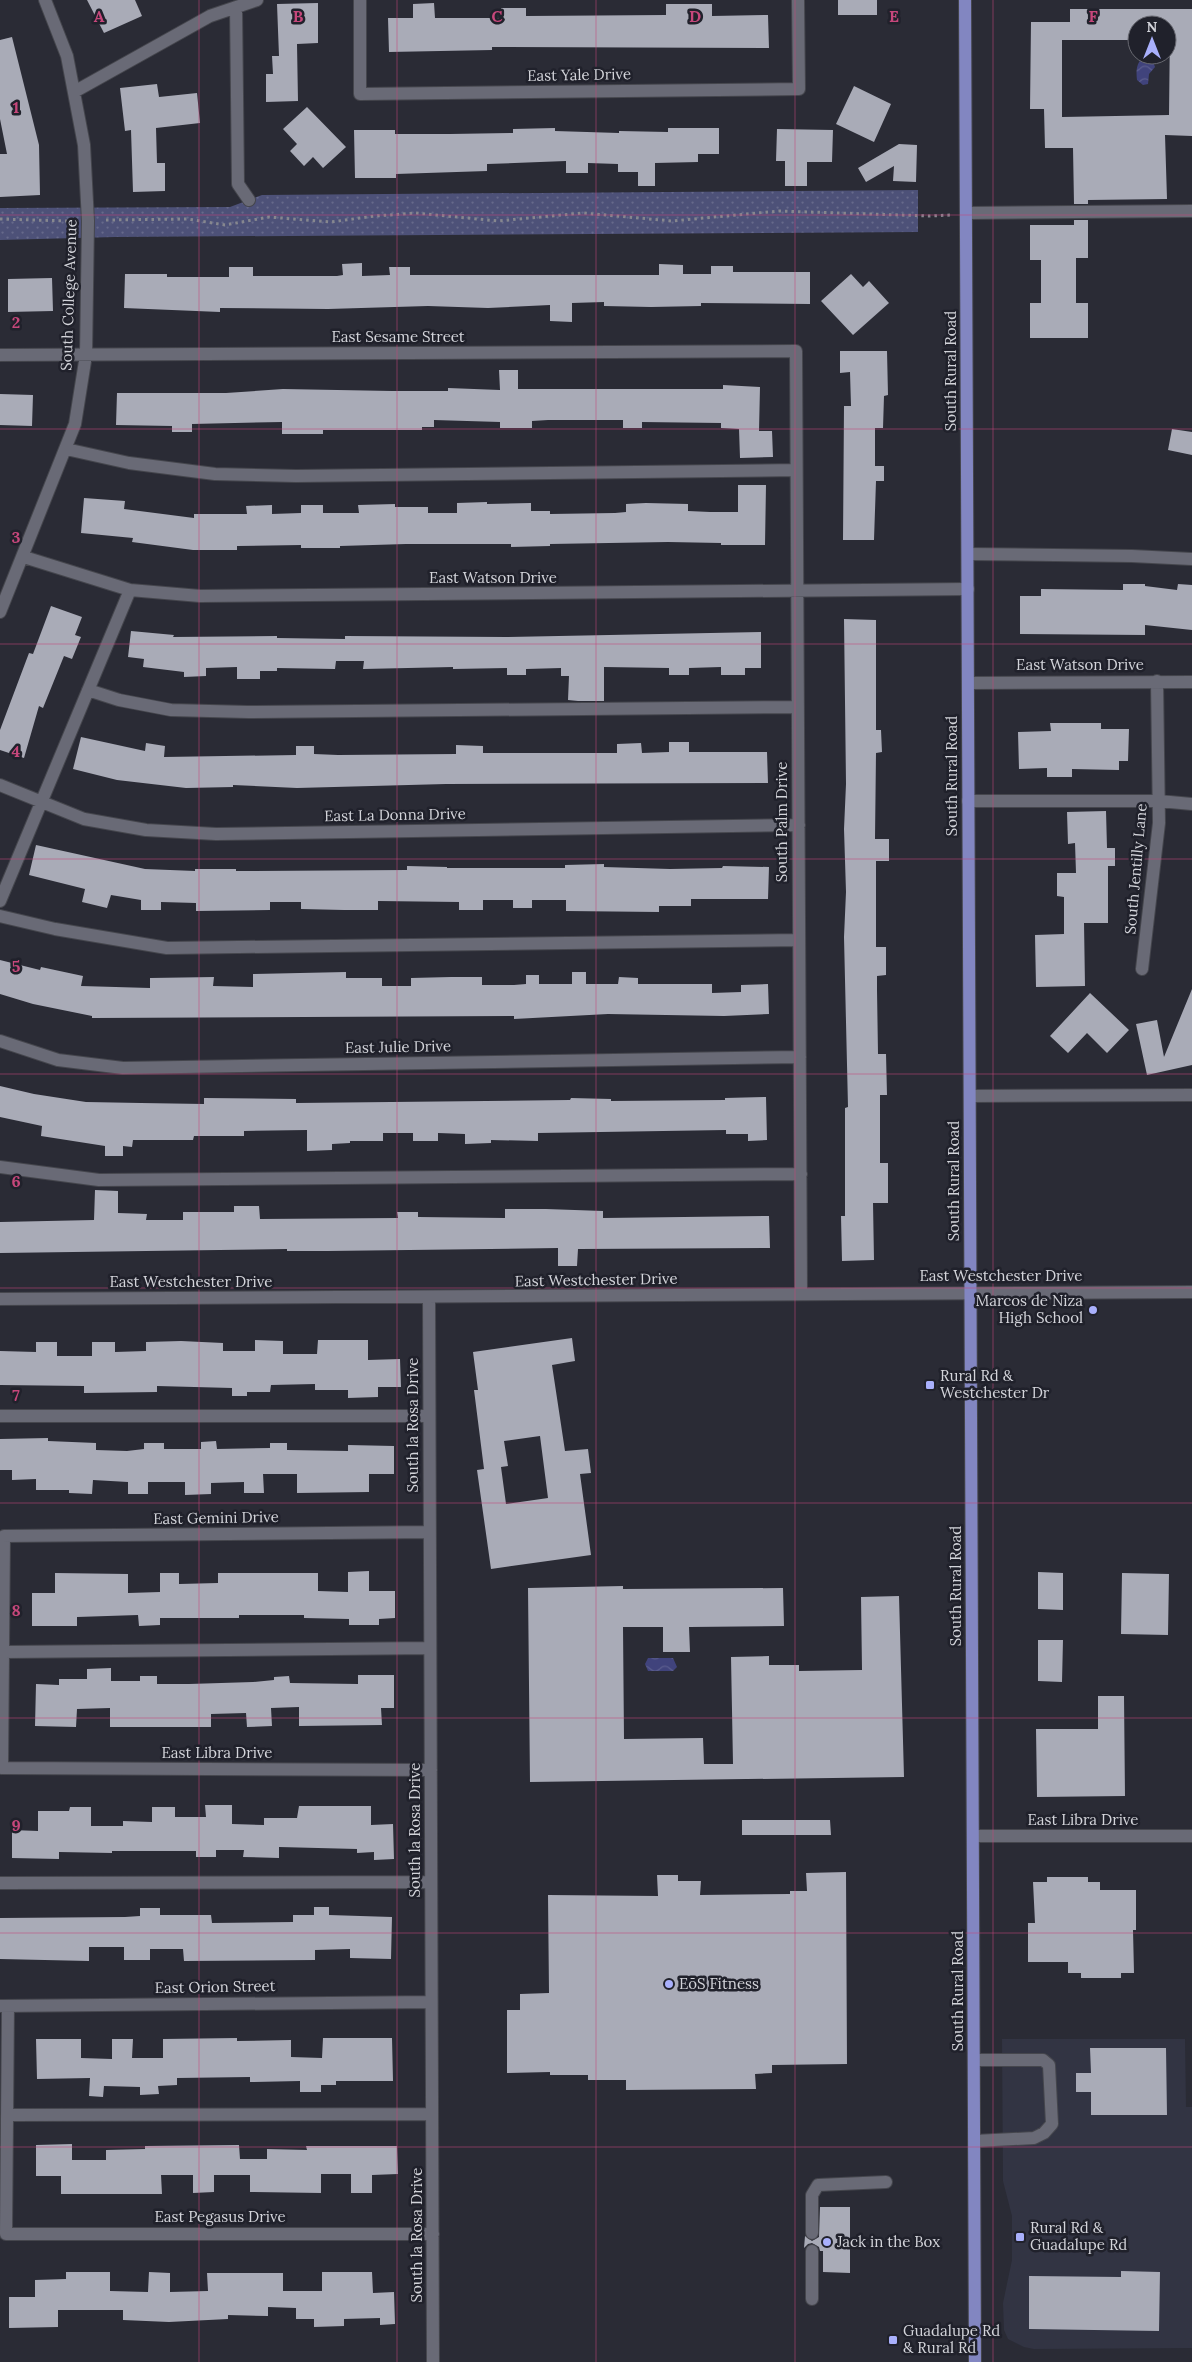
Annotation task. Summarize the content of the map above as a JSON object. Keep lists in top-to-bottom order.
{
  "streets": {
    "main road": ["South Rural Road"],
    "street": [
      "East Yale Drive",
      "South College Avenue",
      "East Sesame Street",
      "East Watson Drive",
      "East La Donna Drive",
      "South Palm Drive",
      "South Jentilly Lane",
      "East Julie Drive",
      "East Westchester Drive",
      "South la Rosa Drive",
      "East Gemini Drive",
      "East Libra Drive",
      "East Orion Street",
      "East Pegasus Drive"
    ]
  },
  "crossings": [
    ["South College Avenue", "East Sesame Street"],
    ["South College Avenue", "East Watson Drive"],
    ["East Sesame Street", "South Palm Drive"],
    ["South Rural Road", "East Watson Drive"],
    ["South Rural Road", "East Westchester Drive"],
    ["South Rural Road", "East Libra Drive"],
    ["East Watson Drive", "South Palm Drive"],
    ["East Watson Drive", "South Jentilly Lane"],
    ["East La Donna Drive", "South Palm Drive"],
    ["South Palm Drive", "East Julie Drive"],
    ["South Palm Drive", "East Westchester Drive"],
    ["East Westchester Drive", "South la Rosa Drive"],
    ["South la Rosa Drive", "East Gemini Drive"],
    ["South la Rosa Drive", "East Libra Drive"],
    ["South la Rosa Drive", "East Orion Street"],
    ["South la Rosa Drive", "East Pegasus Drive"],
    ["East Gemini Drive", "East Libra Drive"]
  ],
  "places": {
    "other": ["Marcos de Niza High School", "EōS Fitness", "Jack in the Box"],
    "transit": ["Rural Rd & Westchester Dr", "Rural Rd & Guadalupe Rd", "Guadalupe Rd & Rural Rd"]
  },
  "north": "top",
  "grid": {
    "columns": [
      "A",
      "B",
      "C",
      "D",
      "E",
      "F"
    ],
    "rows": [
      "1",
      "2",
      "3",
      "4",
      "5",
      "6",
      "7",
      "8",
      "9"
    ]
  }
}
